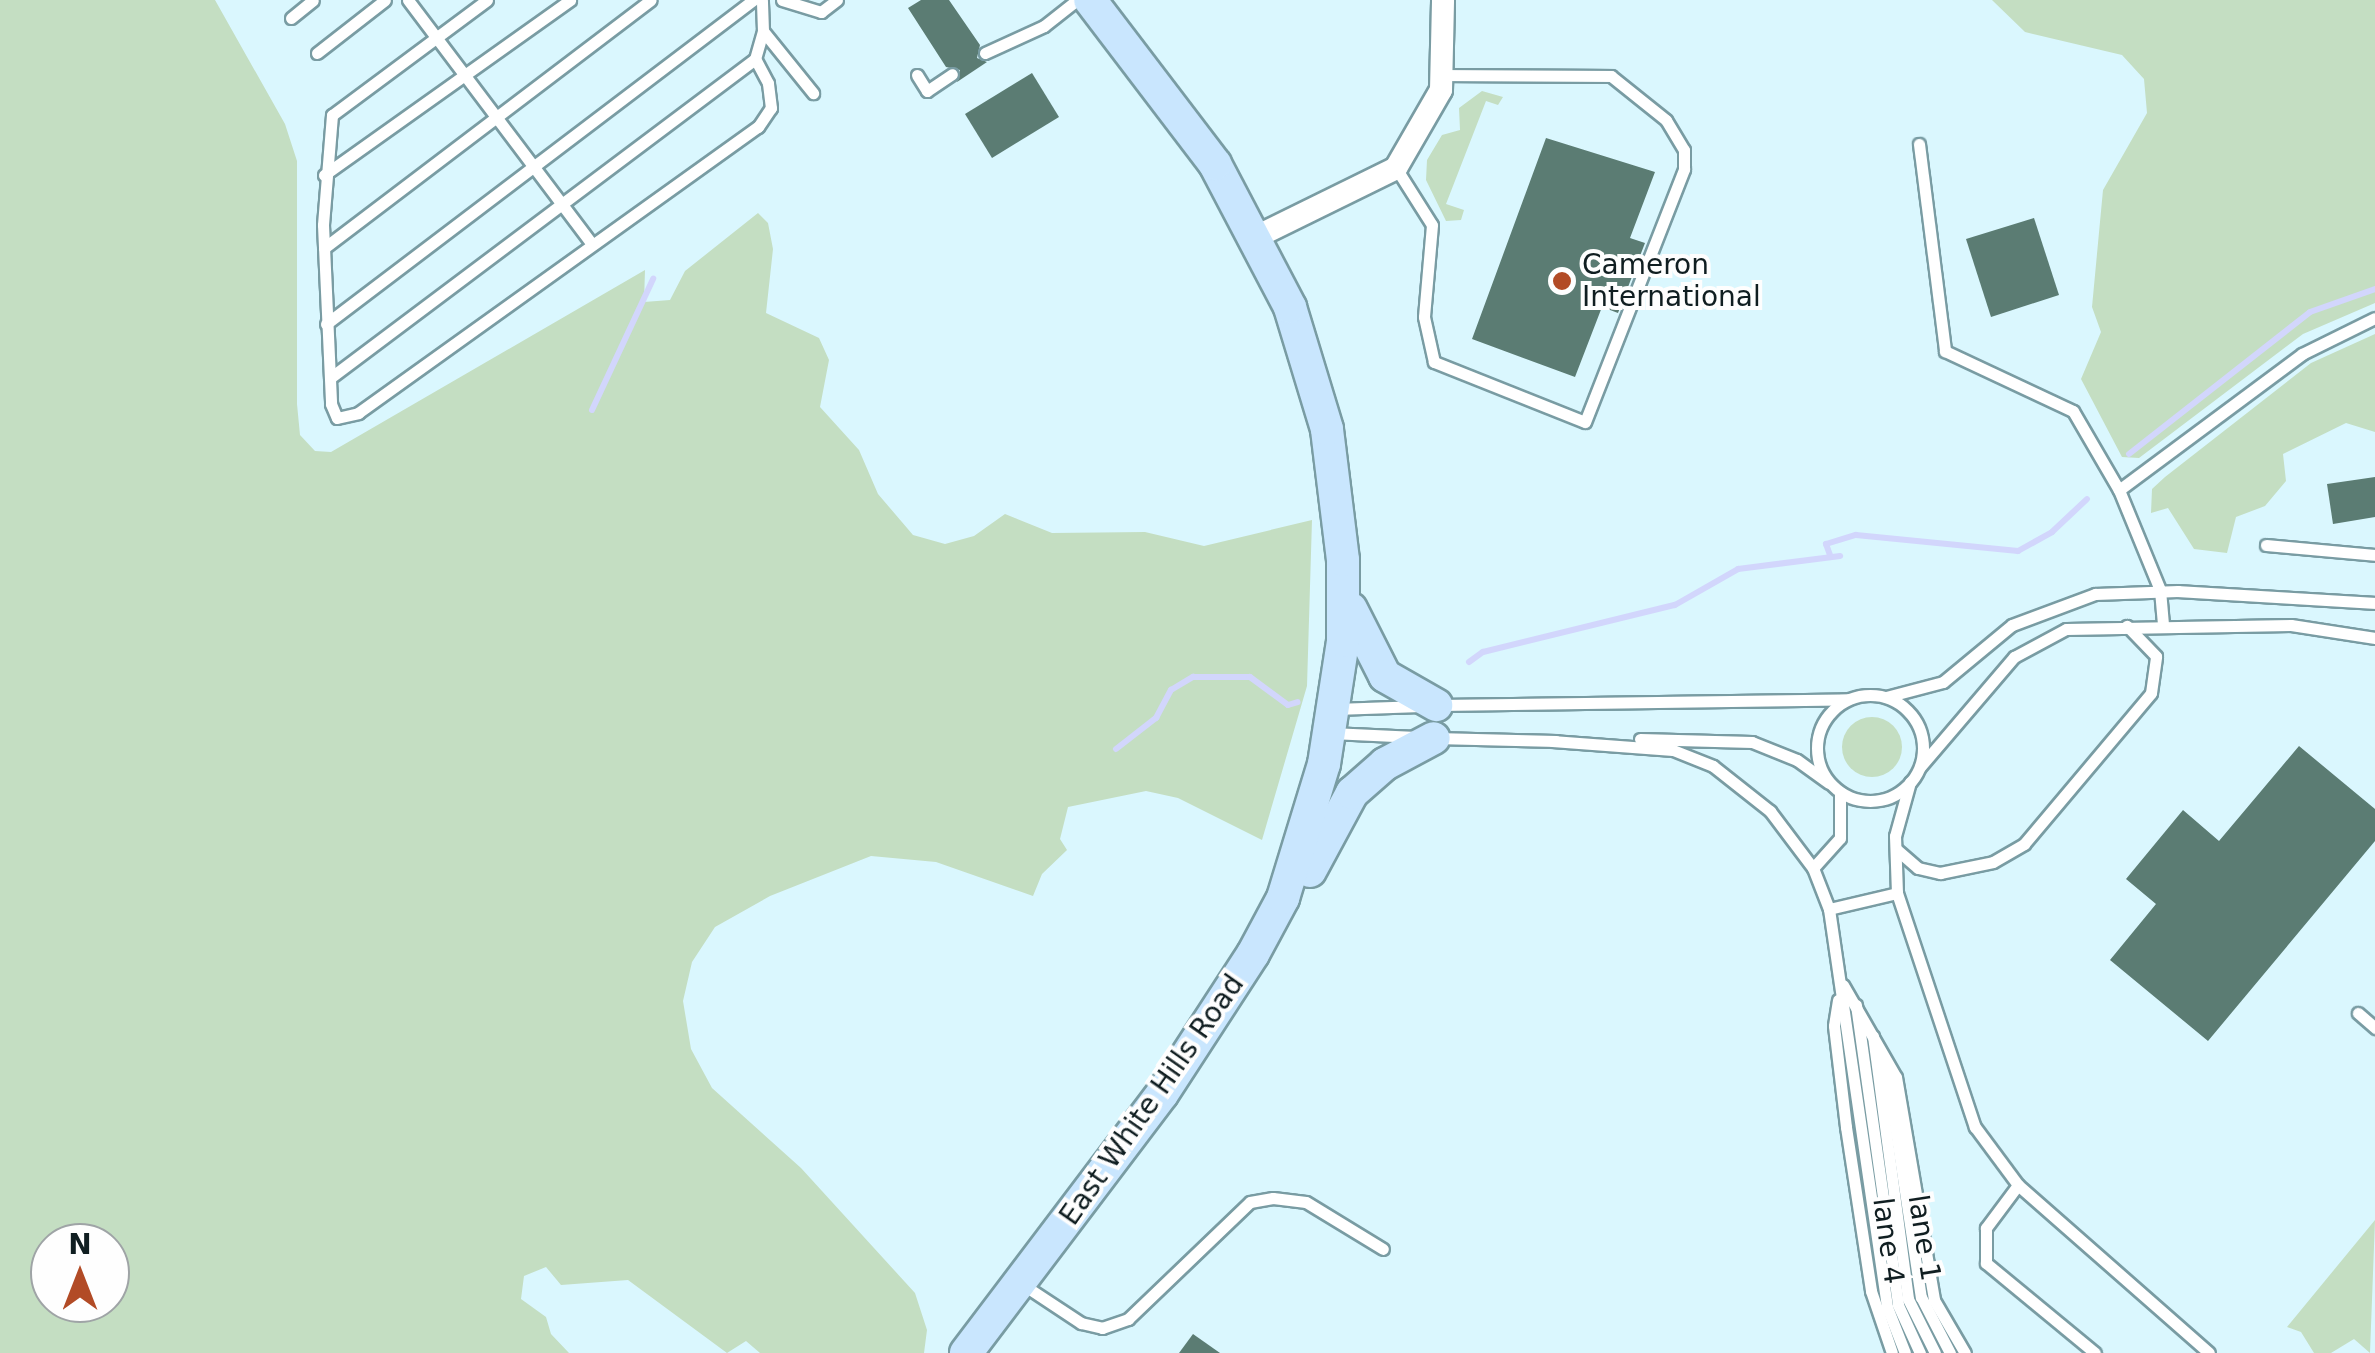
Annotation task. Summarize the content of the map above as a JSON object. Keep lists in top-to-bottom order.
{
  "streets": {
    "main road": ["East White Hills Road"],
    "lane": ["lane 1", "lane 4"]
  },
  "crossings": [
    ["lane 1", "lane 4"]
  ],
  "places": ["Cameron International"],
  "north": "top"
}
